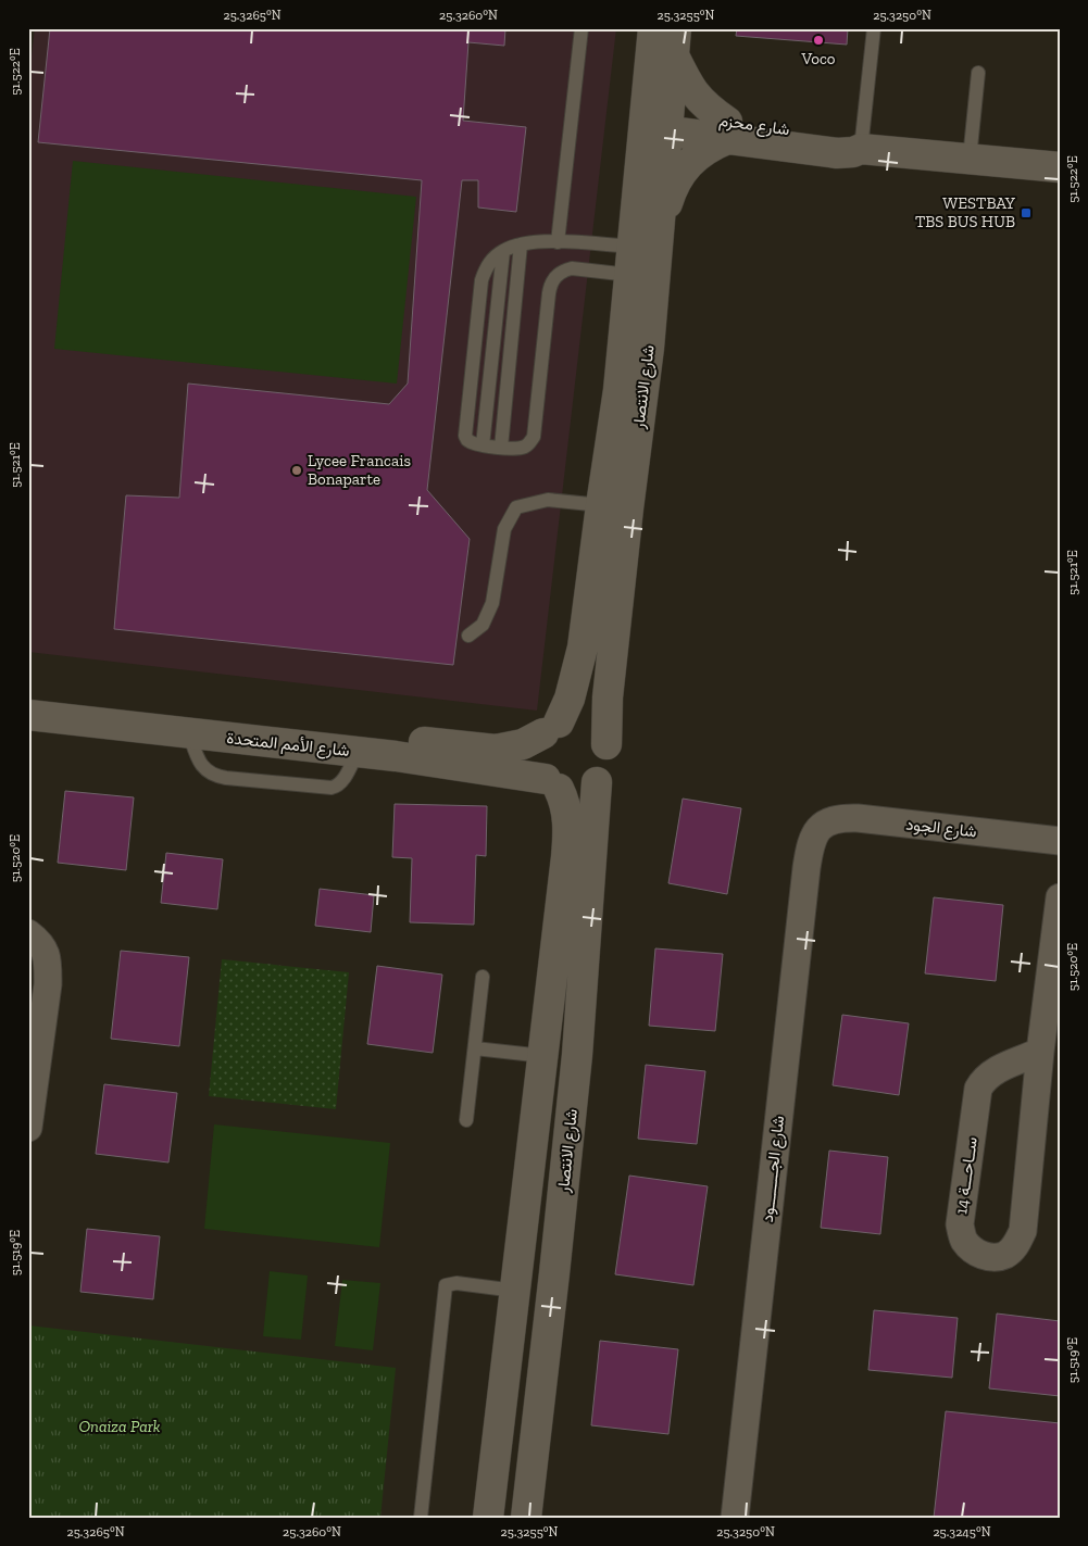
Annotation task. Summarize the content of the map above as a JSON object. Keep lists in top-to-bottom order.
{
  "streets": {
    "street": [
      "شارع محزم",
      "شارع الانتصار",
      "شارع الأمم المتحدة",
      "شارع الجود",
      "شارع الجــــــــود",
      "ســاحـــة 14"
    ]
  },
  "crossings": [
    ["شارع محزم", "شارع الانتصار"],
    ["شارع الانتصار", "شارع الأمم المتحدة"],
    ["شارع الجود", "شارع الجــــــــود"]
  ],
  "parks": ["Onaiza Park"],
  "places": {
    "other": ["Voco", "Lycee Francais Bonaparte"],
    "transit": ["WESTBAY TBS BUS HUB"]
  },
  "coordinates": [
    "25.3265°N",
    "25.3260°N",
    "25.3255°N",
    "25.3250°N",
    "51.522°E",
    "51.521°E",
    "51.520°E",
    "51.519°E",
    "25.3245°N"
  ]
}
